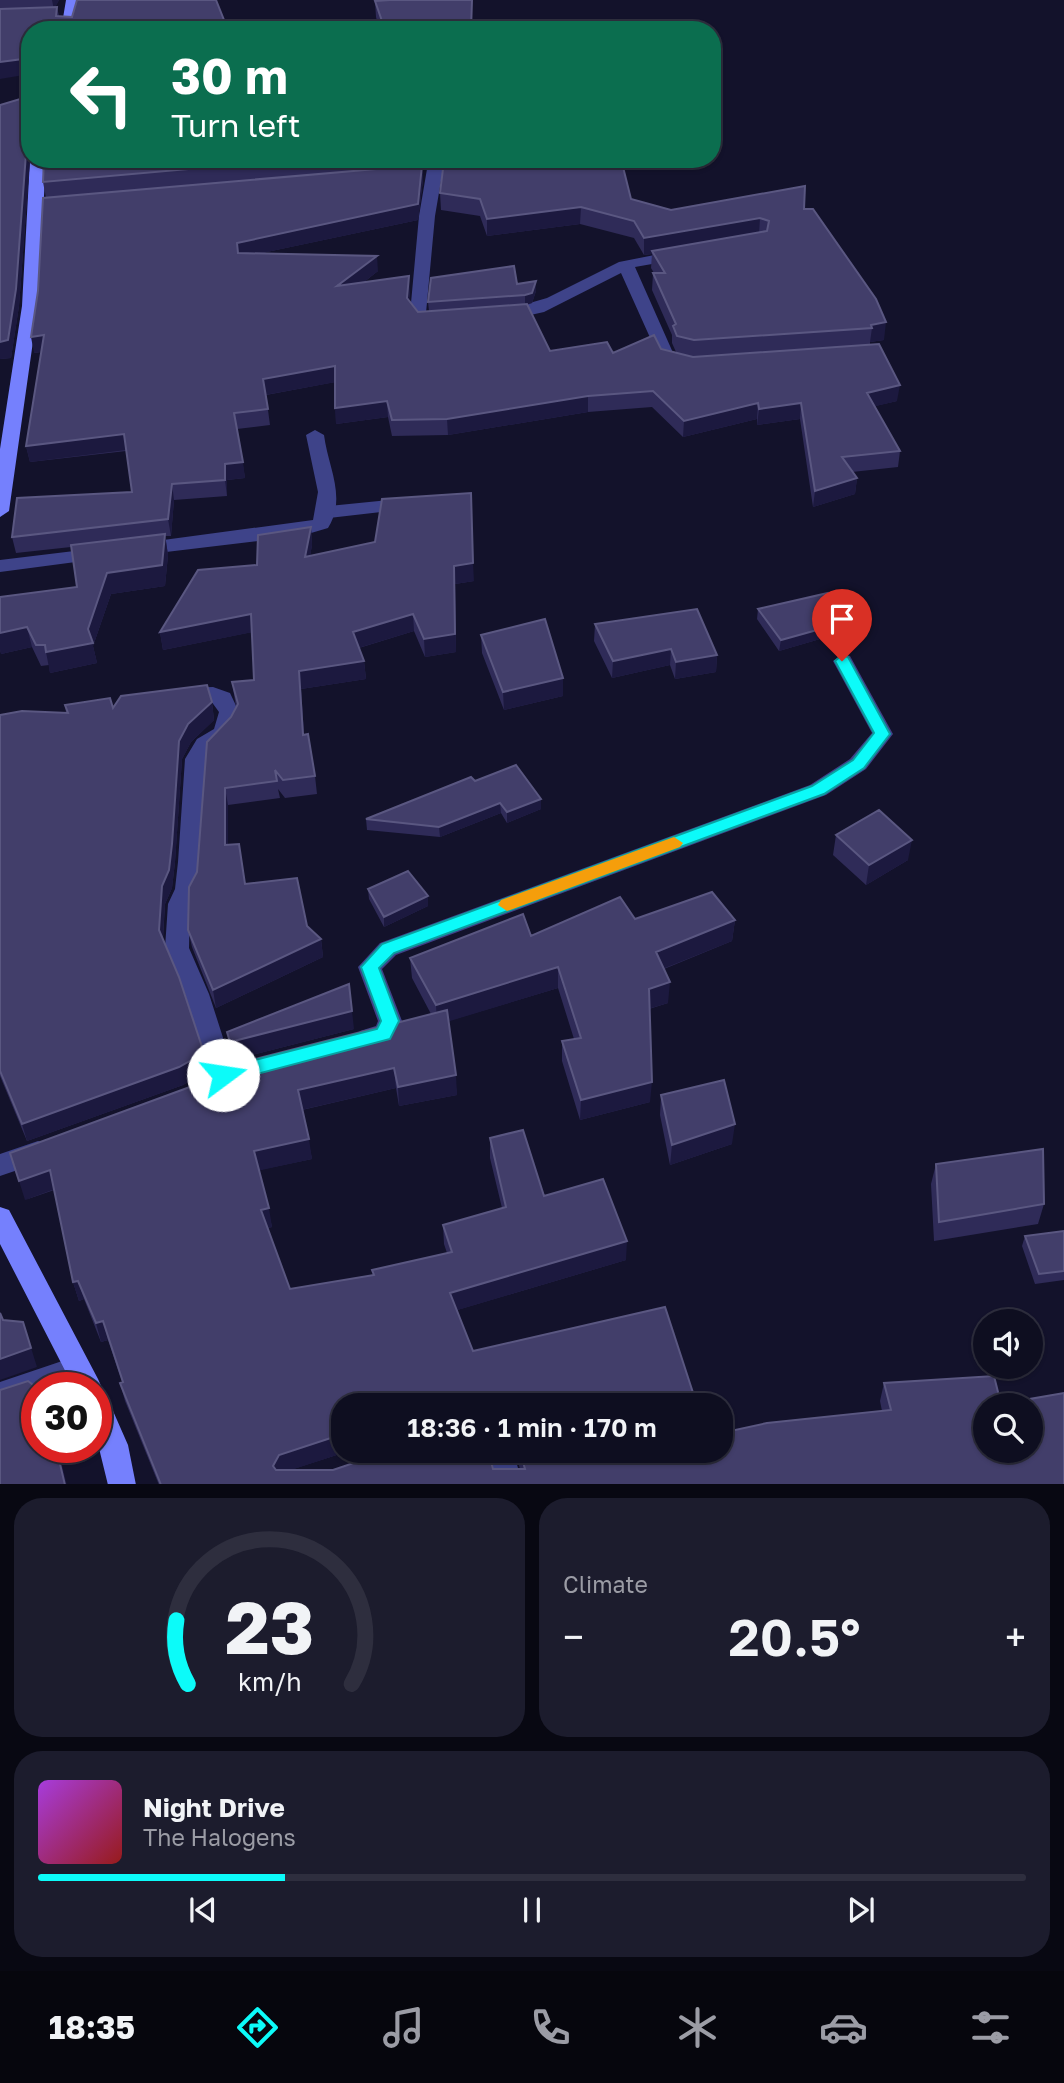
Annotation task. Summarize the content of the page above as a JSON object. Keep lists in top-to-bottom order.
{
  "page": {
    "turn": ["30 m", "Turn left"],
    "limit": "30",
    "trip": "18:36 · 1 min · 170 m",
    "tile": "Climate",
    "heat": ["−", "20.5°", "+"],
    "song": ["Night Drive", "The Halogens"],
    "tabs": "18:35",
    "gauge": ["23", "km/h"]
  }
}
